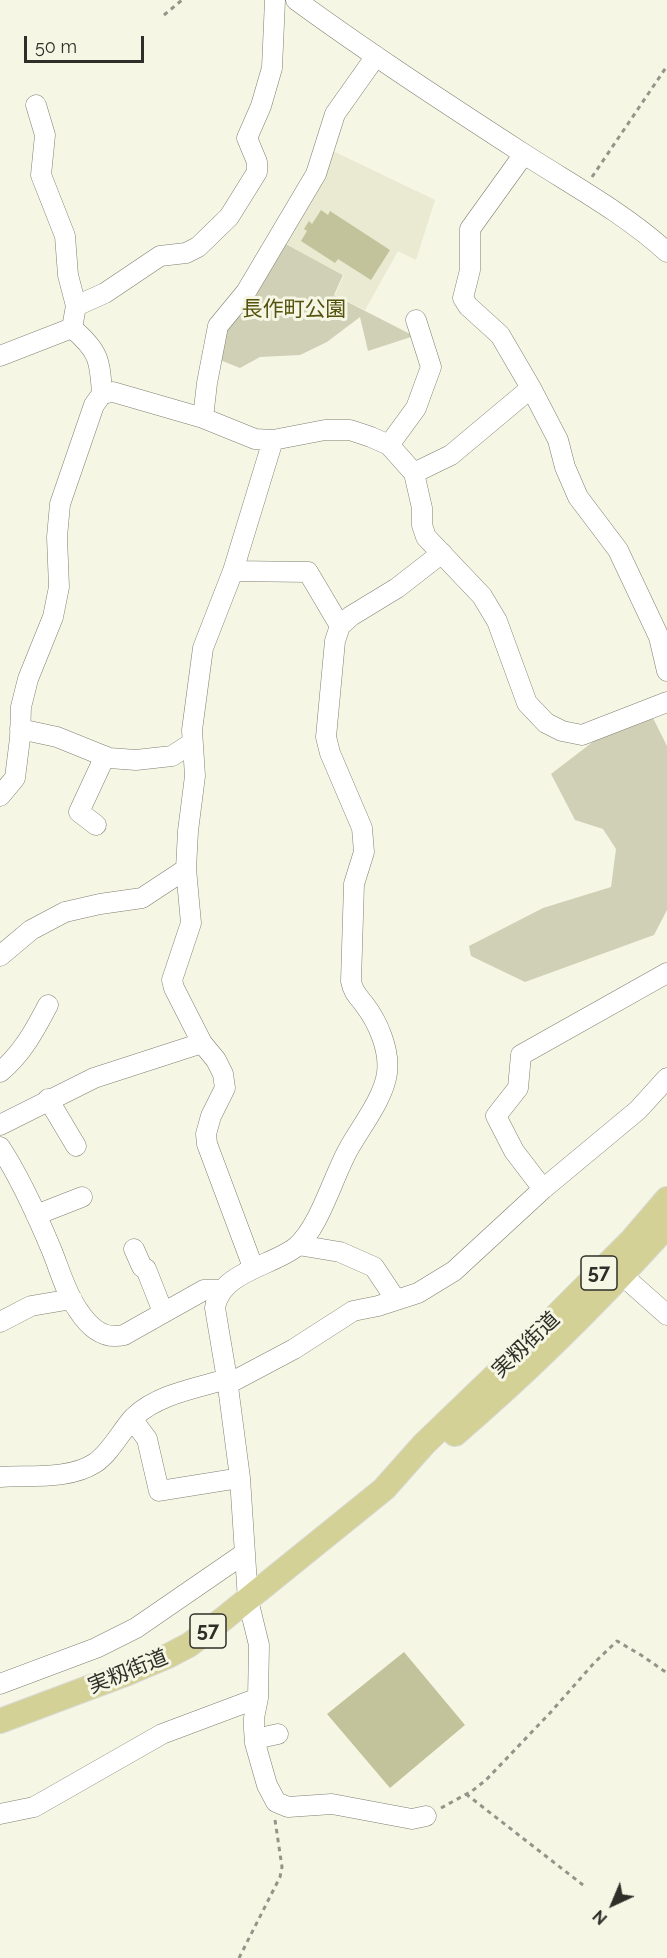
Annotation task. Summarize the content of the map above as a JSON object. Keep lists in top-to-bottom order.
{
  "streets": {
    "main road": ["57", "実籾街道"]
  },
  "parks": ["長作町公園"],
  "scale_bar": "50 m",
  "north": "bottom left"
}
